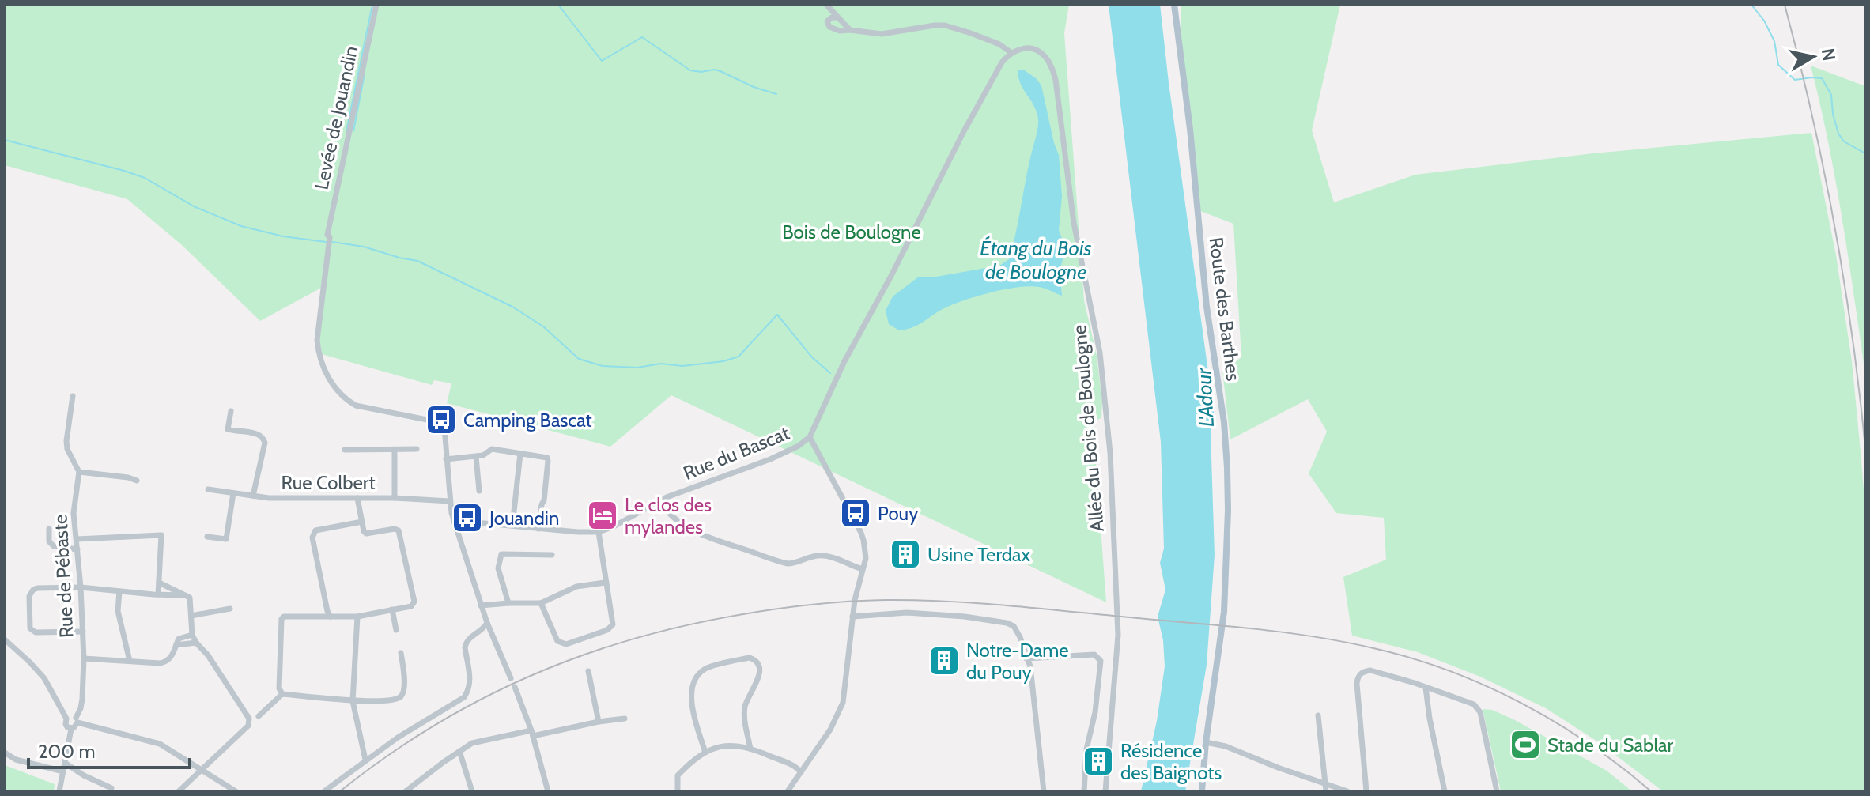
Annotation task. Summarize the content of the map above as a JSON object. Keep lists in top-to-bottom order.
{
  "streets": {
    "main road": ["Route des Barthes"],
    "street": [
      "Levée de Jouandin",
      "Allée du Bois de Boulogne",
      "Rue du Bascat",
      "Rue Colbert",
      "Rue de Pébaste"
    ]
  },
  "water": ["Étang du Bois de Boulogne", "L'Adour"],
  "parks": ["Bois de Boulogne"],
  "places": {
    "bus stop": ["Camping Bascat", "Pouy", "Jouandin"],
    "hotel": ["Le clos des mylandes"],
    "building": ["Usine Terdax", "Notre-Dame du Pouy", "Résidence des Baignots"],
    "sports": ["Stade du Sablar"]
  },
  "scale_bar": "200 m",
  "north": "right"
}
